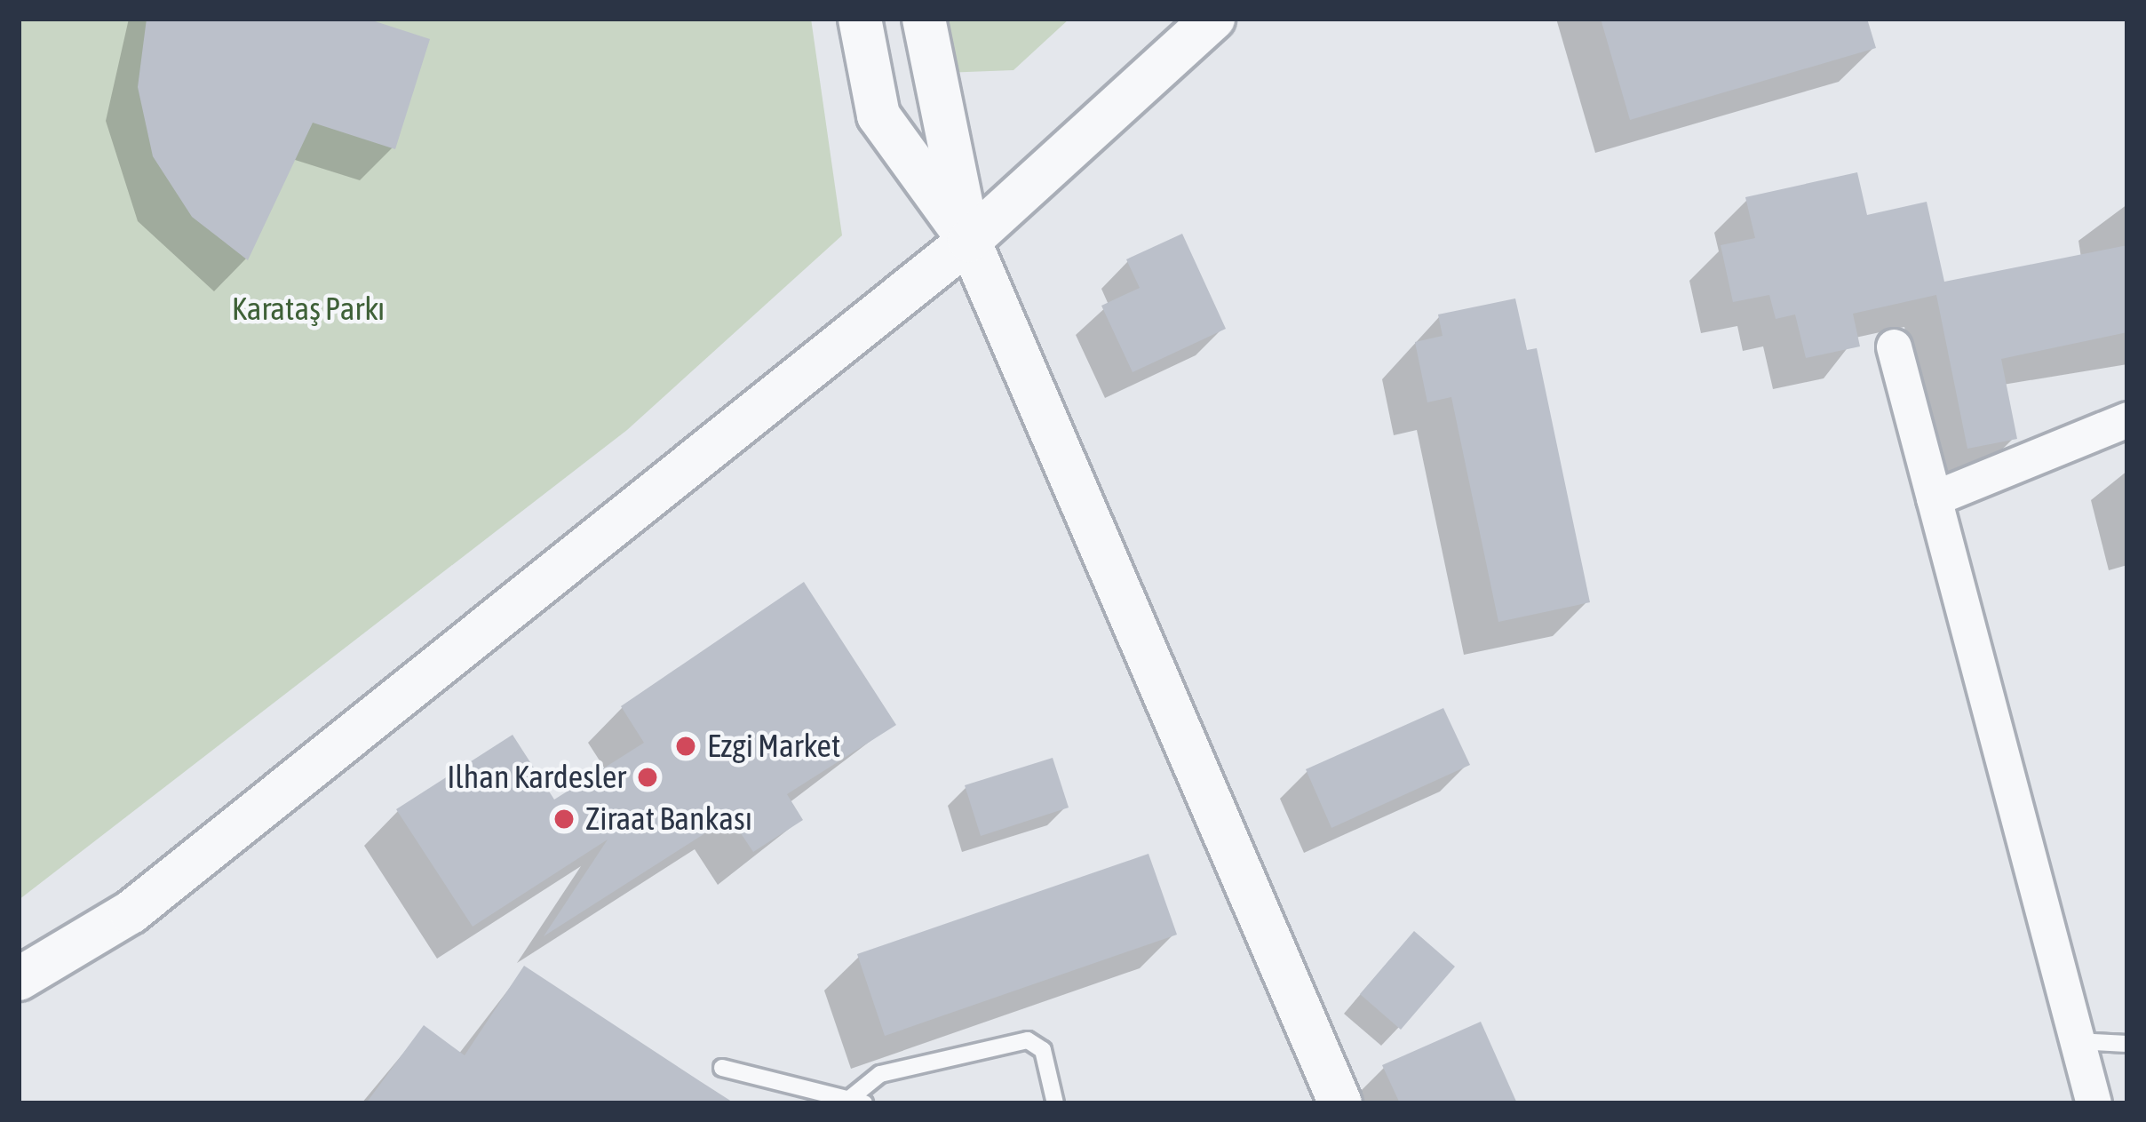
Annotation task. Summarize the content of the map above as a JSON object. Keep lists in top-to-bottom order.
{
  "parks": ["Karataş Parkı"],
  "places": ["Ezgi Market", "Ilhan Kardesler", "Ziraat Bankası"]
}
